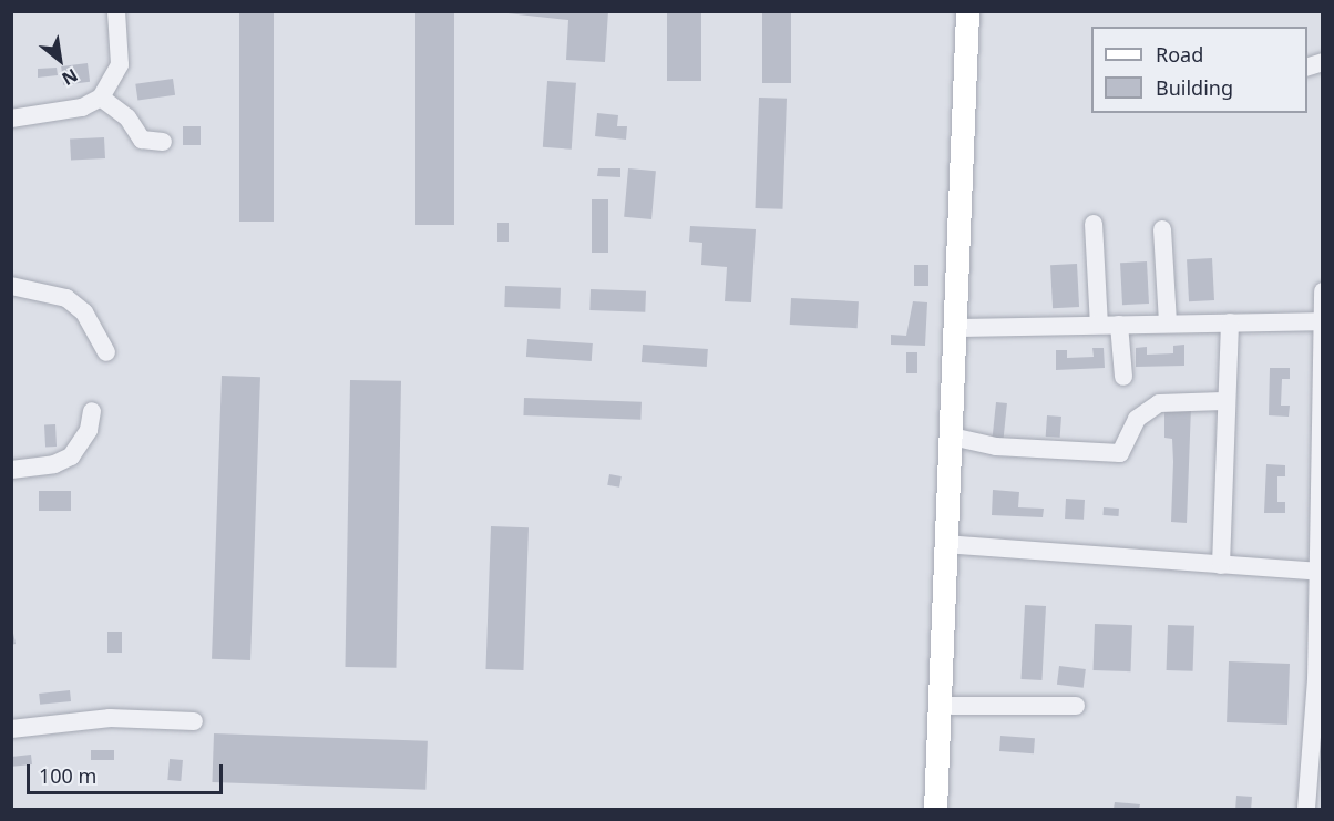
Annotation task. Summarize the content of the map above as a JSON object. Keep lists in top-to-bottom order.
{
  "legend": ["Road", "Building"],
  "scale_bar": "100 m",
  "north": "bottom right"
}
